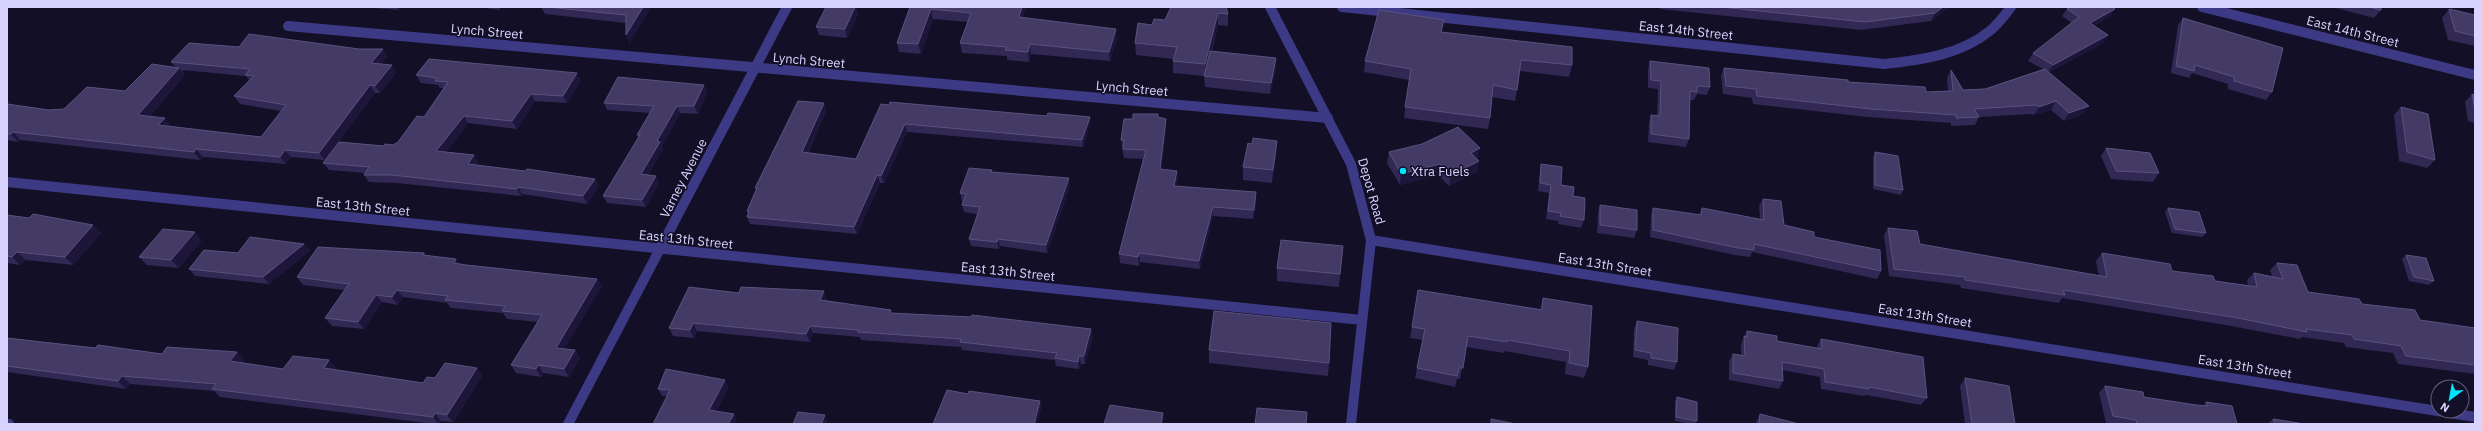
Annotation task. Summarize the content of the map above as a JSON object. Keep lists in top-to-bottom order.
{
  "streets": {
    "street": [
      "East 14th Street",
      "Lynch Street",
      "Varney Avenue",
      "Depot Road",
      "East 13th Street"
    ]
  },
  "crossings": [
    ["Lynch Street", "Varney Avenue"],
    ["Lynch Street", "Depot Road"],
    ["Varney Avenue", "East 13th Street"],
    ["Depot Road", "East 13th Street"]
  ],
  "places": ["Xtra Fuels"],
  "north": "bottom left"
}
